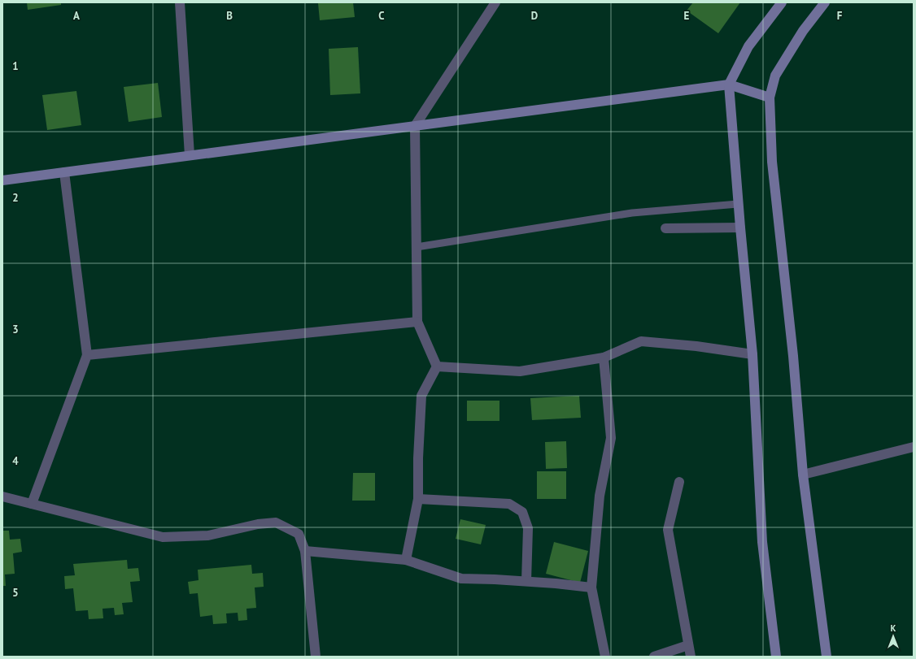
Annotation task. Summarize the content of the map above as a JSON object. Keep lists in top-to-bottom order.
{
  "north": "top",
  "grid": {
    "columns": [
      "A",
      "B",
      "C",
      "D",
      "E",
      "F"
    ],
    "rows": [
      "1",
      "2",
      "3",
      "4",
      "5"
    ]
  }
}
